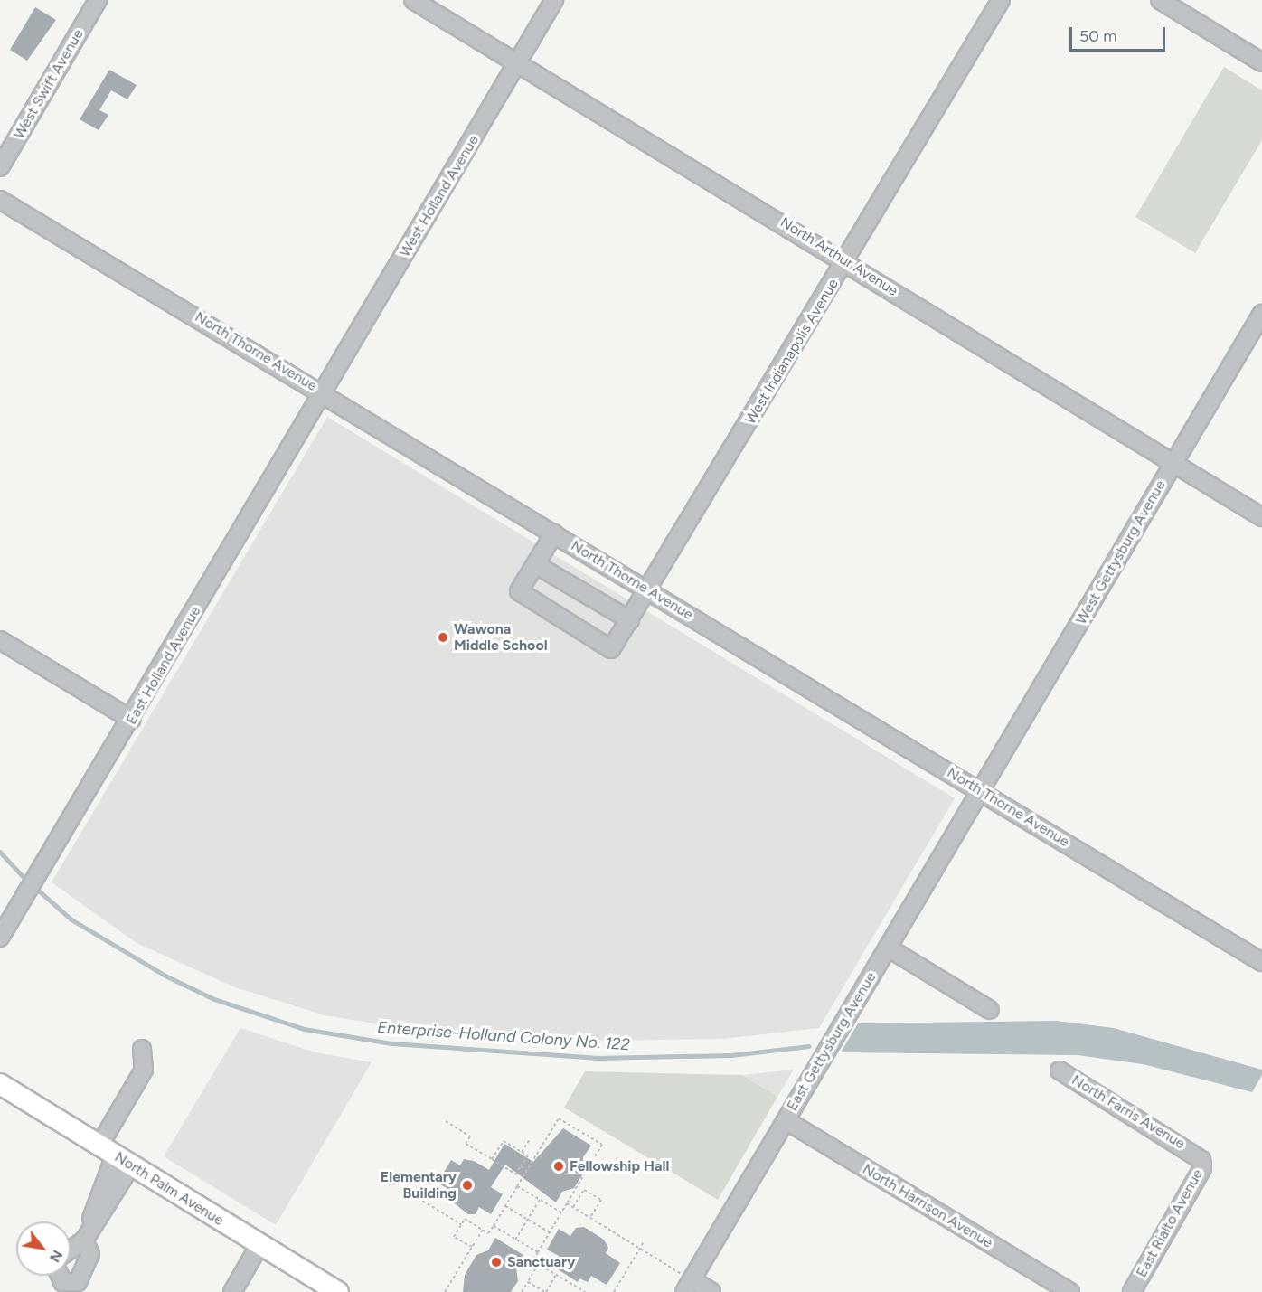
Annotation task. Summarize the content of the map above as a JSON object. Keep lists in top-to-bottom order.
{
  "streets": {
    "main road": ["North Palm Avenue"],
    "street": [
      "West Swift Avenue",
      "West Holland Avenue",
      "North Arthur Avenue",
      "North Thorne Avenue",
      "West Indianapolis Avenue",
      "West Gettysburg Avenue",
      "East Holland Avenue",
      "East Gettysburg Avenue",
      "North Farris Avenue",
      "North Harrison Avenue",
      "East Rialto Avenue"
    ]
  },
  "crossings": [
    ["West Holland Avenue", "North Arthur Avenue"],
    ["West Holland Avenue", "North Thorne Avenue"],
    ["West Holland Avenue", "East Holland Avenue"],
    ["North Arthur Avenue", "West Indianapolis Avenue"],
    ["North Arthur Avenue", "West Gettysburg Avenue"],
    ["North Thorne Avenue", "West Indianapolis Avenue"],
    ["North Thorne Avenue", "West Gettysburg Avenue"],
    ["North Thorne Avenue", "East Holland Avenue"],
    ["North Thorne Avenue", "East Gettysburg Avenue"],
    ["West Gettysburg Avenue", "East Gettysburg Avenue"],
    ["East Gettysburg Avenue", "North Harrison Avenue"],
    ["North Farris Avenue", "East Rialto Avenue"]
  ],
  "water": ["Enterprise-Holland Colony No. 122"],
  "places": [
    "Wawona Middle School",
    "Fellowship Hall",
    "Elementary Building",
    "Sanctuary"
  ],
  "scale_bar": "50 m",
  "north": "bottom right"
}
